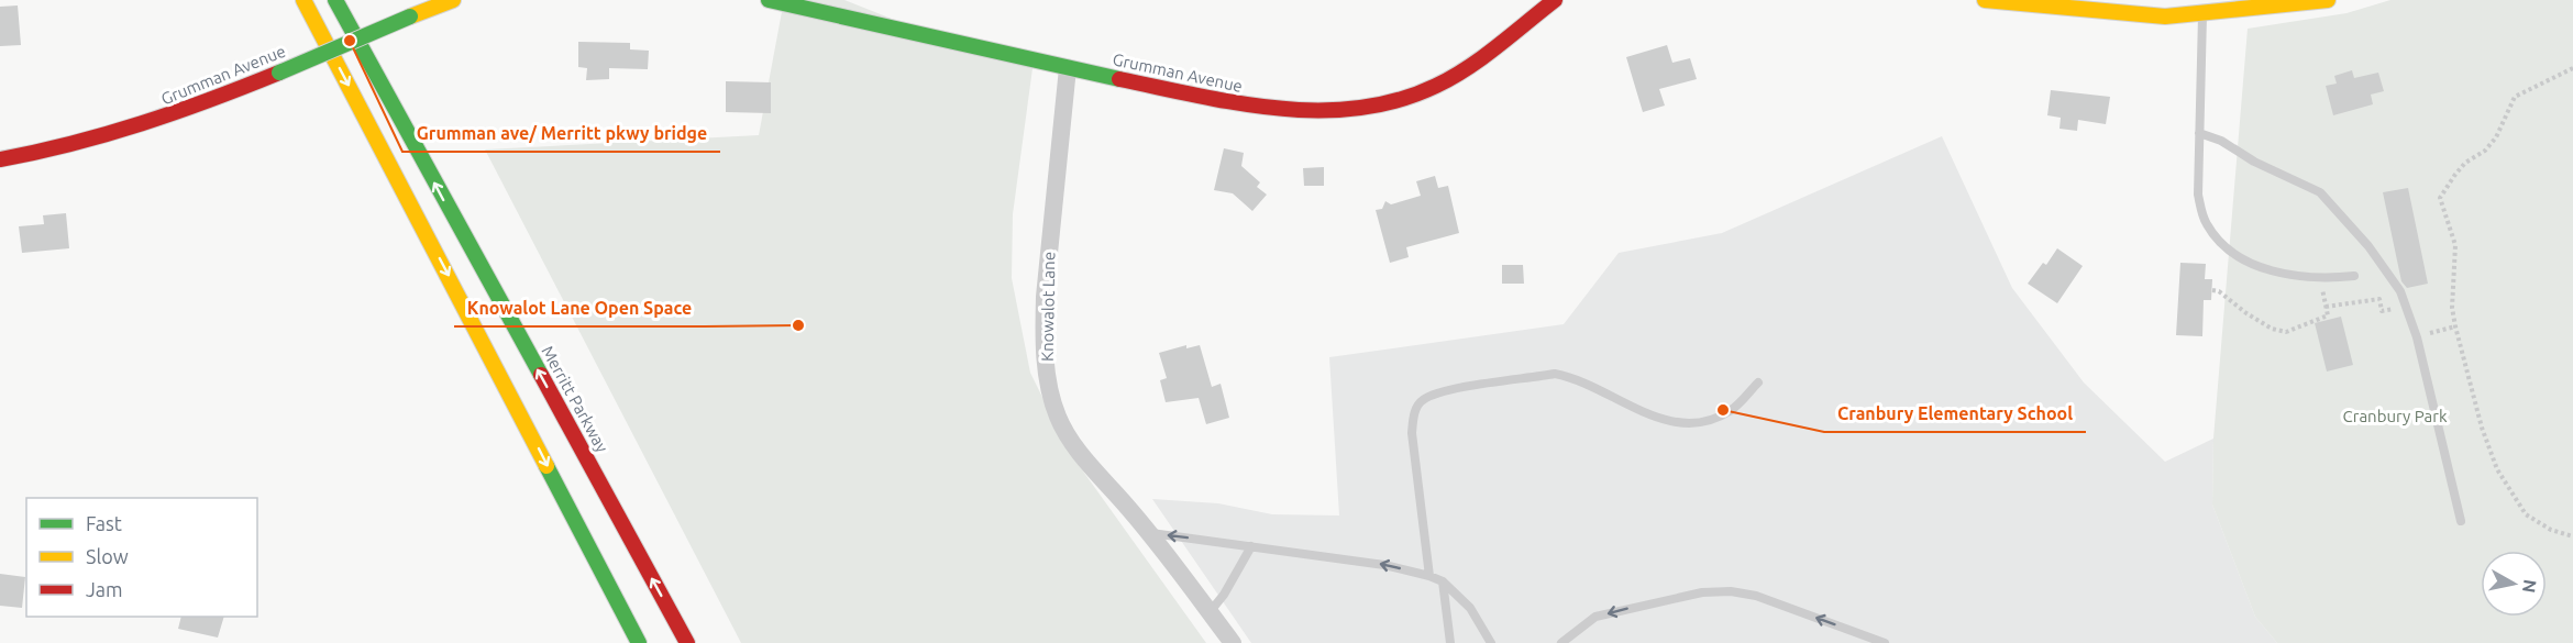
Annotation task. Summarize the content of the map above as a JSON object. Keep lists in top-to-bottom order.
{
  "streets": {
    "main road": ["Grumman Avenue", "Merritt Parkway"],
    "street": ["Knowalot Lane"]
  },
  "crossings": [
    ["Grumman Avenue", "Knowalot Lane"]
  ],
  "parks": ["Cranbury Park"],
  "places": ["Grumman ave/ Merritt pkwy bridge", "Knowalot Lane Open Space", "Cranbury Elementary School"],
  "legend": ["Fast", "Slow", "Jam"],
  "north": "right"
}
